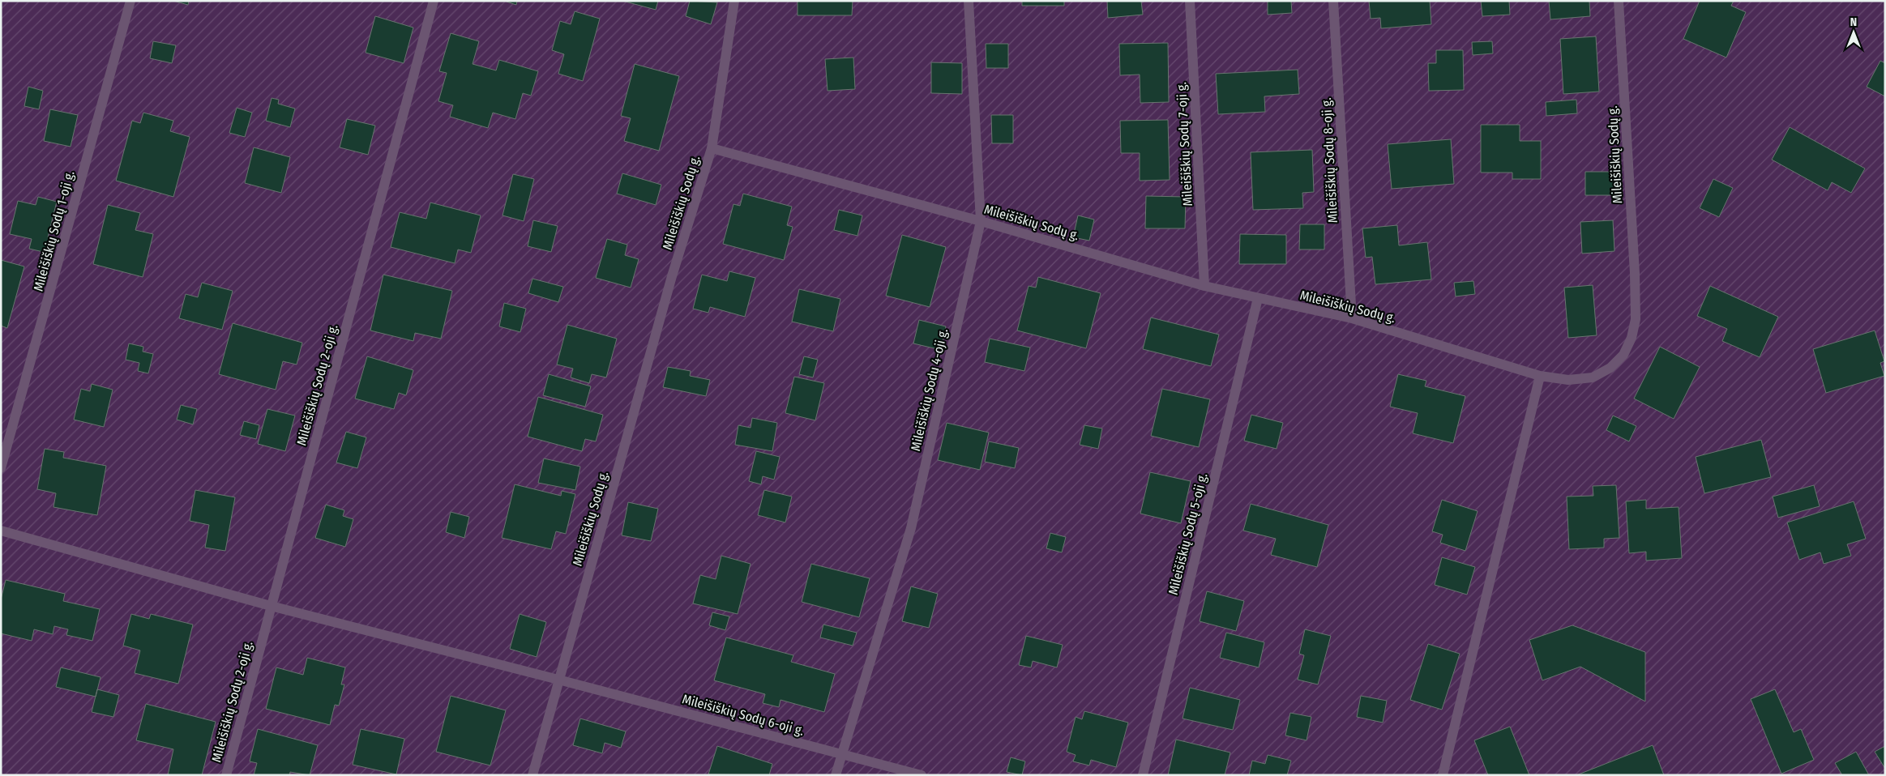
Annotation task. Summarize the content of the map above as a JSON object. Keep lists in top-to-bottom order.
{
  "streets": {
    "street": [
      "Mileišiškių Sodų 7-oji g.",
      "Mileišiškių Sodų g.",
      "Mileišiškių Sodų 8-oji g.",
      "Mileišiškių Sodų 1-oji g.",
      "Mileišiškių Sodų 2-oji g.",
      "Mileišiškių Sodų 4-oji g.",
      "Mileišiškių Sodų 5-oji g.",
      "Mileišiškių Sodų 6-oji g."
    ]
  },
  "crossings": [
    ["Mileišiškių Sodų 7-oji g.", "Mileišiškių Sodų g."],
    ["Mileišiškių Sodų g.", "Mileišiškių Sodų 8-oji g."],
    ["Mileišiškių Sodų g.", "Mileišiškių Sodų 4-oji g."],
    ["Mileišiškių Sodų g.", "Mileišiškių Sodų 5-oji g."],
    ["Mileišiškių Sodų g.", "Mileišiškių Sodų 6-oji g."],
    ["Mileišiškių Sodų 2-oji g.", "Mileišiškių Sodų 6-oji g."],
    ["Mileišiškių Sodų 4-oji g.", "Mileišiškių Sodų 6-oji g."]
  ],
  "north": "top"
}
